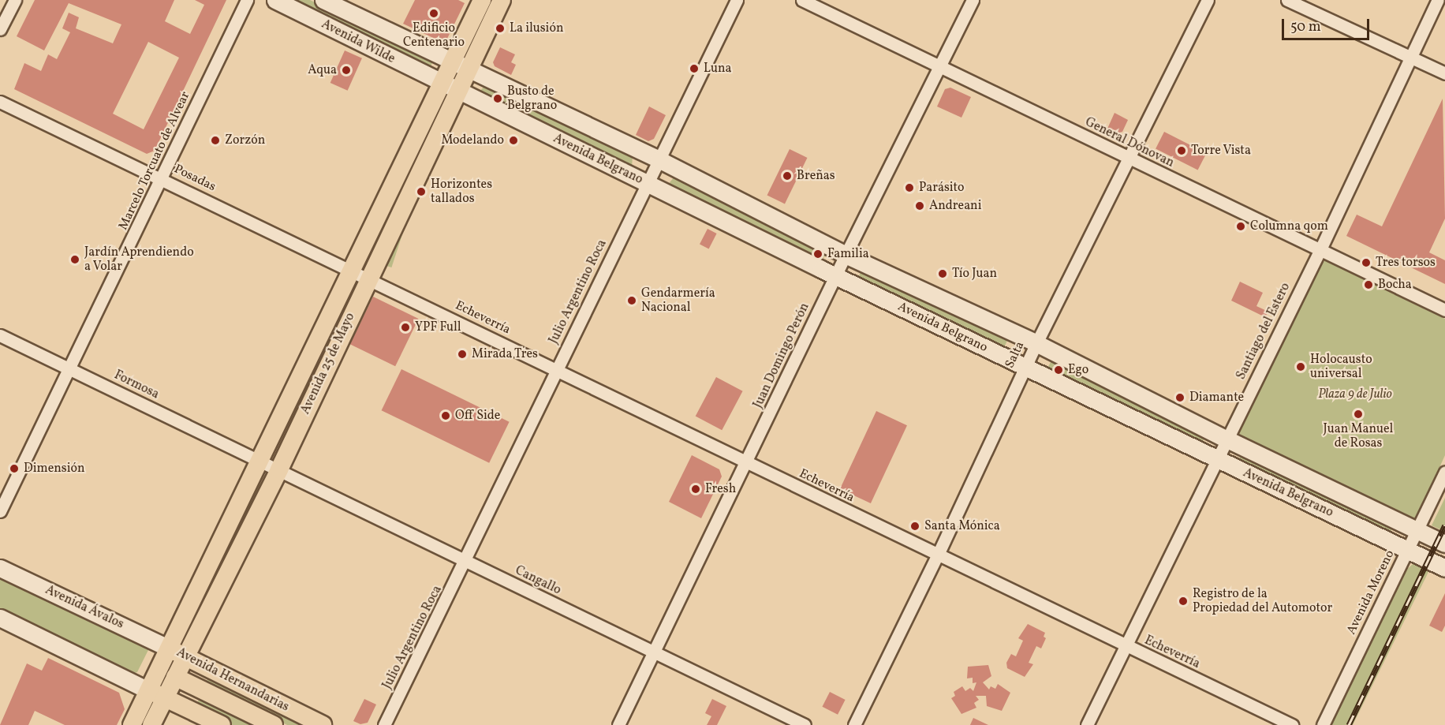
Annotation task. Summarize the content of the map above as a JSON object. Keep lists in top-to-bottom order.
{
  "streets": {
    "main road": [
      "Avenida Wilde",
      "Avenida Belgrano",
      "Avenida 25 de Mayo",
      "Avenida Ávalos",
      "Avenida Hernandarias"
    ],
    "street": [
      "General Dónovan",
      "Marcelo Torcuato de Alvear",
      "Posadas",
      "Julio Argentino Roca",
      "Echeverría",
      "Santiago del Estero",
      "Salta",
      "Juan Domingo Perón",
      "Formosa",
      "Cangallo",
      "Avenida Moreno"
    ]
  },
  "crossings": [
    ["Avenida Wilde", "Avenida Belgrano"],
    ["Avenida Wilde", "Avenida 25 de Mayo"],
    ["General Dónovan", "Santiago del Estero"],
    ["General Dónovan", "Salta"],
    ["General Dónovan", "Juan Domingo Perón"],
    ["Avenida Belgrano", "Julio Argentino Roca"],
    ["Avenida Belgrano", "Santiago del Estero"],
    ["Avenida Belgrano", "Salta"],
    ["Avenida Belgrano", "Juan Domingo Perón"],
    ["Avenida Belgrano", "Avenida 25 de Mayo"],
    ["Avenida Belgrano", "Avenida Moreno"],
    ["Marcelo Torcuato de Alvear", "Posadas"],
    ["Marcelo Torcuato de Alvear", "Formosa"],
    ["Posadas", "Echeverría"],
    ["Posadas", "Avenida 25 de Mayo"],
    ["Julio Argentino Roca", "Echeverría"],
    ["Julio Argentino Roca", "Cangallo"],
    ["Echeverría", "Santiago del Estero"],
    ["Echeverría", "Salta"],
    ["Echeverría", "Juan Domingo Perón"],
    ["Echeverría", "Avenida 25 de Mayo"],
    ["Juan Domingo Perón", "Cangallo"],
    ["Avenida 25 de Mayo", "Formosa"],
    ["Avenida 25 de Mayo", "Cangallo"],
    ["Avenida 25 de Mayo", "Avenida Ávalos"],
    ["Avenida 25 de Mayo", "Avenida Hernandarias"],
    ["Formosa", "Cangallo"],
    ["Avenida Ávalos", "Avenida Hernandarias"]
  ],
  "parks": ["Plaza 9 de Julio"],
  "places": [
    "Edificio Centenario",
    "La ilusión",
    "Luna",
    "Aqua",
    "Busto de Belgrano",
    "Zorzón",
    "Modelando",
    "Torre Vista",
    "Breñas",
    "Parásito",
    "Horizontes tallados",
    "Andreani",
    "Columna qom",
    "Familia",
    "Jardín Aprendiendo a Volar",
    "Tres torsos",
    "Tío Juan",
    "Bocha",
    "Gendarmería Nacional",
    "YPF Full",
    "Mirada Tres",
    "Holocausto universal",
    "Ego",
    "Diamante",
    "Juan Manuel de Rosas",
    "Off Side",
    "Dimensión",
    "Fresh",
    "Santa Mónica",
    "Registro de la Propiedad del Automotor"
  ],
  "scale_bar": "50 m"
}
